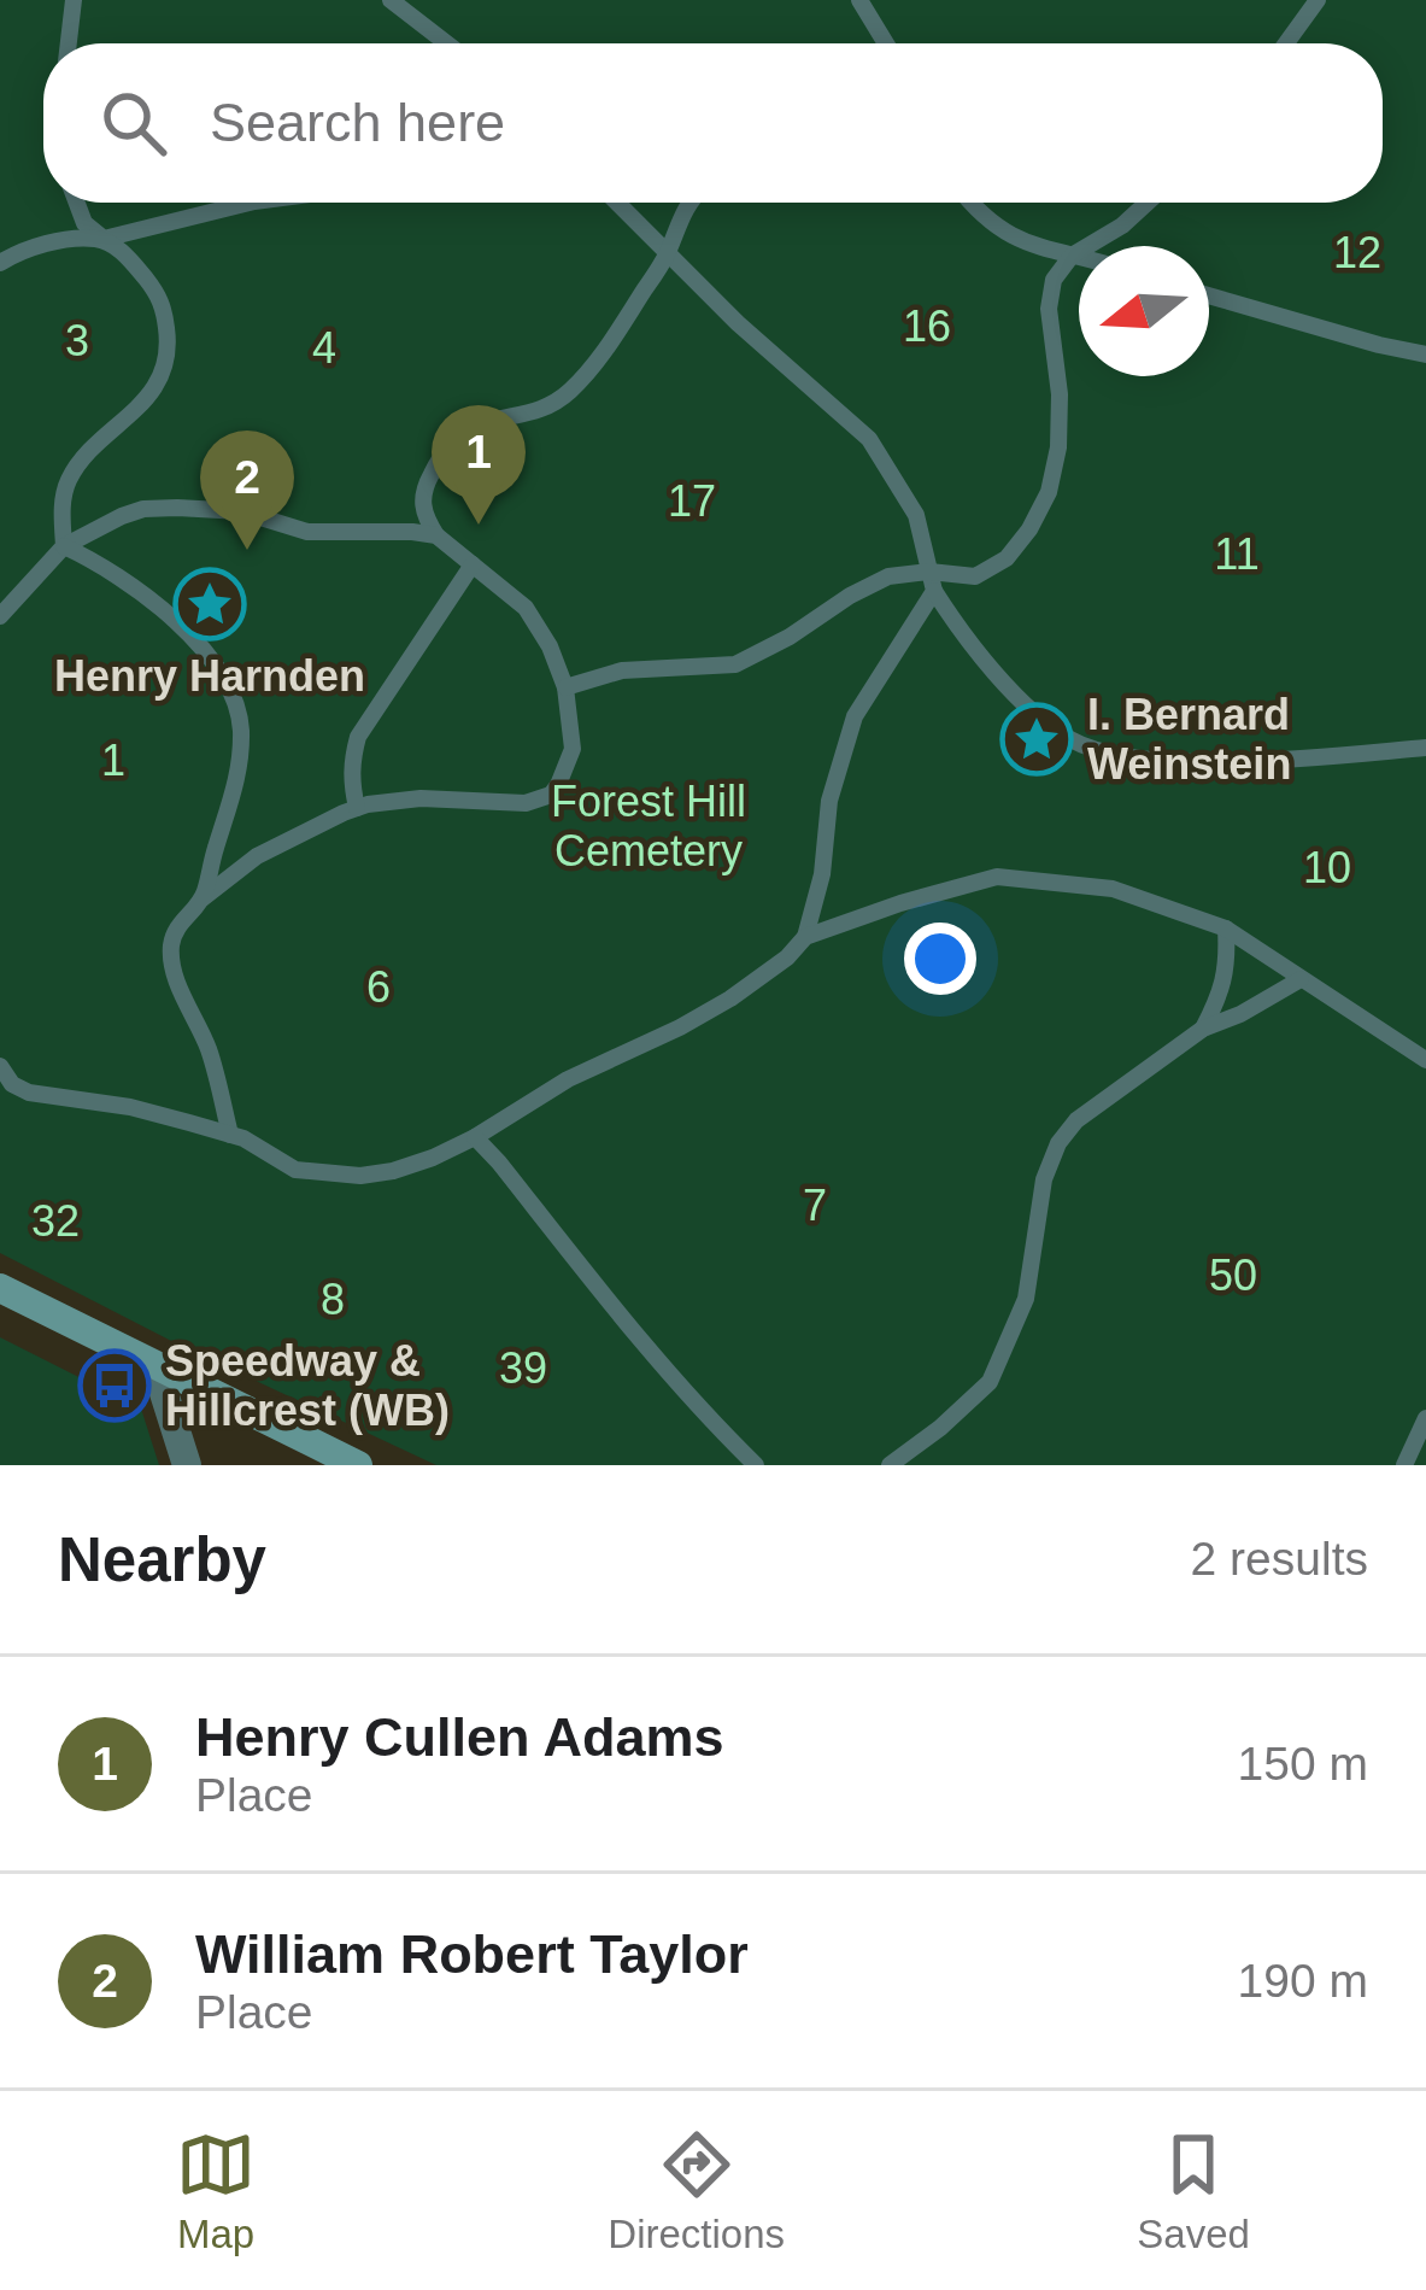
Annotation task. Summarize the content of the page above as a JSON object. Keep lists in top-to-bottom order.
{
  "parks": [
    "12",
    "16",
    "3",
    "4",
    "17",
    "11",
    "1",
    "Forest Hill Cemetery",
    "10",
    "6",
    "7",
    "32",
    "50",
    "8",
    "39"
  ],
  "places": {
    "place": ["Henry Harnden", "I. Bernard Weinstein"],
    "bus stop": ["Speedway & Hillcrest (WB)"]
  },
  "north": "left",
  "page": {
    "search": "Search here",
    "pins": ["1", "2"],
    "heading": ["Nearby", "2 results"],
    "list": [
      {
        "mark": "1",
        "name": "Henry Cullen Adams",
        "note": "Place",
        "value": "150 m"
      },
      {
        "mark": "2",
        "name": "William Robert Taylor",
        "note": "Place",
        "value": "190 m"
      }
    ],
    "nav": ["Map", "Directions", "Saved"]
  }
}
